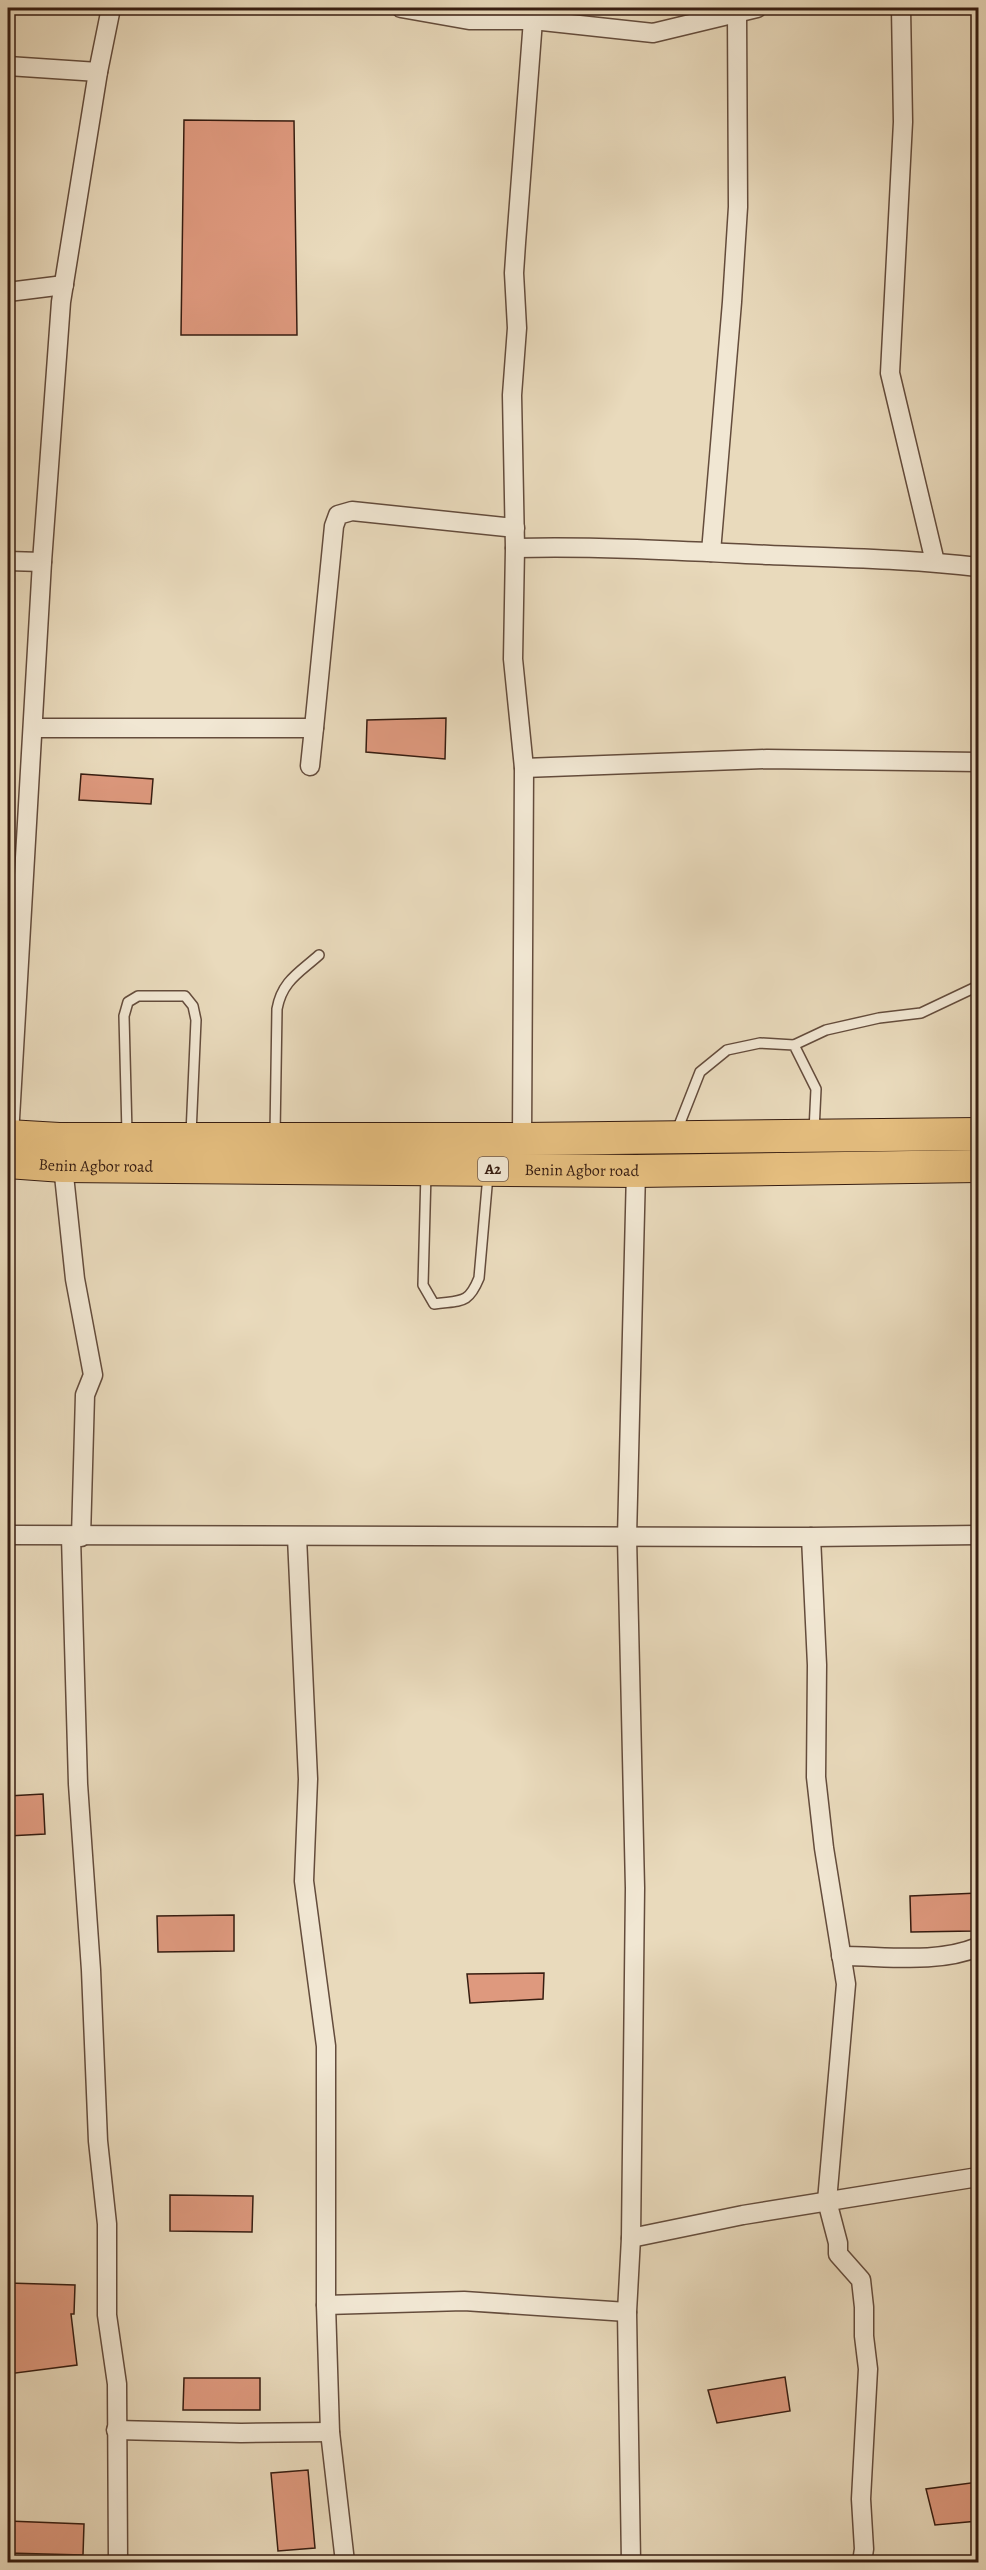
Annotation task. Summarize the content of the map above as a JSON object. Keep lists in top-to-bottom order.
{
  "streets": {
    "highway": ["Benin Agbor road", "A2"]
  }
}
